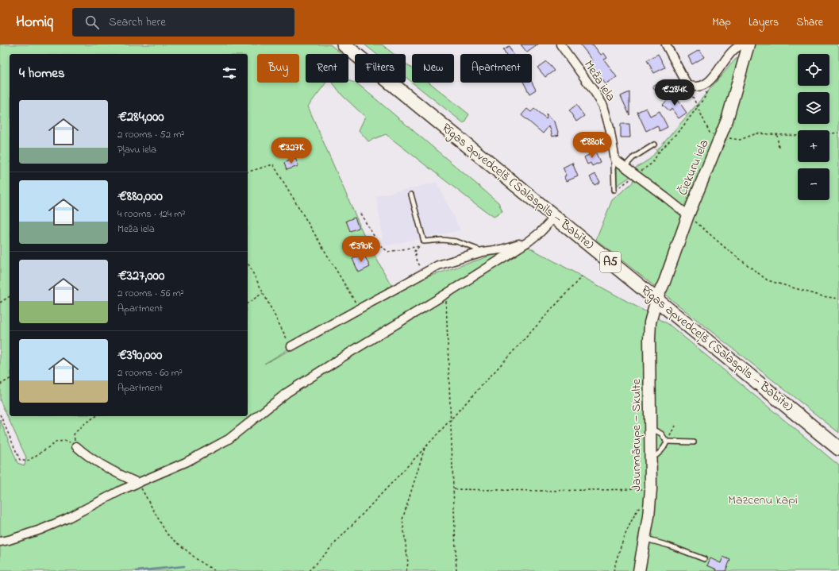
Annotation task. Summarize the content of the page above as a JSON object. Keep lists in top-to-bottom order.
{
  "streets": {
    "highway": ["Rīgas apvedceļš (Salaspils — Babīte)", "A5"],
    "main road": ["Čiekuru iela", "Jaunmārupe — Skulte"],
    "street": ["Meža iela"]
  },
  "crossings": [
    ["Čiekuru iela", "Rīgas apvedceļš (Salaspils — Babīte)"],
    ["Čiekuru iela", "Jaunmārupe — Skulte"],
    ["Rīgas apvedceļš (Salaspils — Babīte)", "Jaunmārupe — Skulte"]
  ],
  "parks": ["Mazcenu kapi"],
  "page": {
    "header": "Homiq",
    "search": "Search here",
    "nav": ["Map", "Layers", "Share"],
    "map_buttons": ["+", "−"],
    "chip": [
      "Buy",
      "Rent",
      "Filters",
      "New",
      "Apartment"
    ],
    "heading": "4 homes",
    "price": [
      "€284K",
      "€880K",
      "€327K",
      "€390K"
    ],
    "list": [
      {
        "name": "€284,000",
        "note": "2 rooms · 52 m² · Pļavu iela"
      },
      {
        "name": "€880,000",
        "note": "4 rooms · 124 m² · Meža iela"
      },
      {
        "name": "€327,000",
        "note": "2 rooms · 56 m² · Apartment"
      },
      {
        "name": "€390,000",
        "note": "2 rooms · 60 m² · Apartment"
      }
    ]
  }
}
